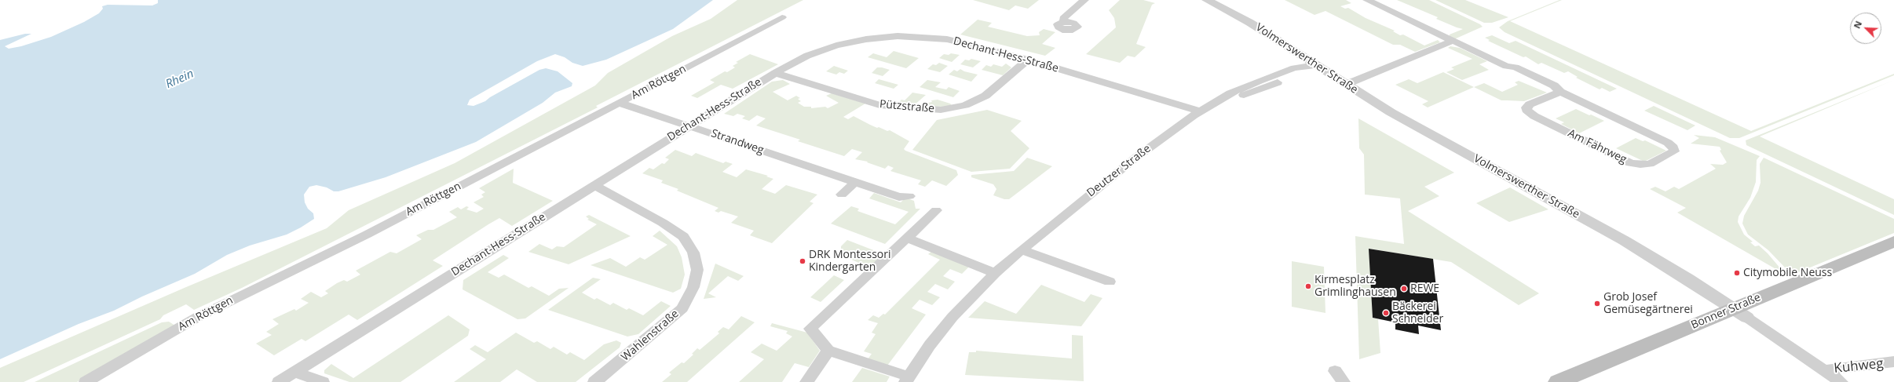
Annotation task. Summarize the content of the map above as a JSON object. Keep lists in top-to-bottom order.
{
  "streets": {
    "main road": ["Bonner Straße"],
    "street": [
      "Dechant-Hess-Straße",
      "Volmerswerther Straße",
      "Am Röttgen",
      "Pützstraße",
      "Strandweg",
      "Am Fährweg",
      "Deutzer Straße",
      "Wahlenstraße",
      "Kuhweg"
    ]
  },
  "crossings": [
    ["Dechant-Hess-Straße", "Pützstraße"],
    ["Dechant-Hess-Straße", "Strandweg"],
    ["Dechant-Hess-Straße", "Deutzer Straße"],
    ["Dechant-Hess-Straße", "Wahlenstraße"],
    ["Volmerswerther Straße", "Deutzer Straße"],
    ["Volmerswerther Straße", "Bonner Straße"],
    ["Volmerswerther Straße", "Kuhweg"],
    ["Am Röttgen", "Strandweg"]
  ],
  "water": ["Rhein"],
  "places": [
    "DRK Montessori Kindergarten",
    "Citymobile Neuss",
    "Kirmesplatz Grimlinghausen",
    "REWE",
    "Grob Josef Gemüsegärtnerei",
    "Bäckerei Schneider"
  ],
  "north": "top left"
}
